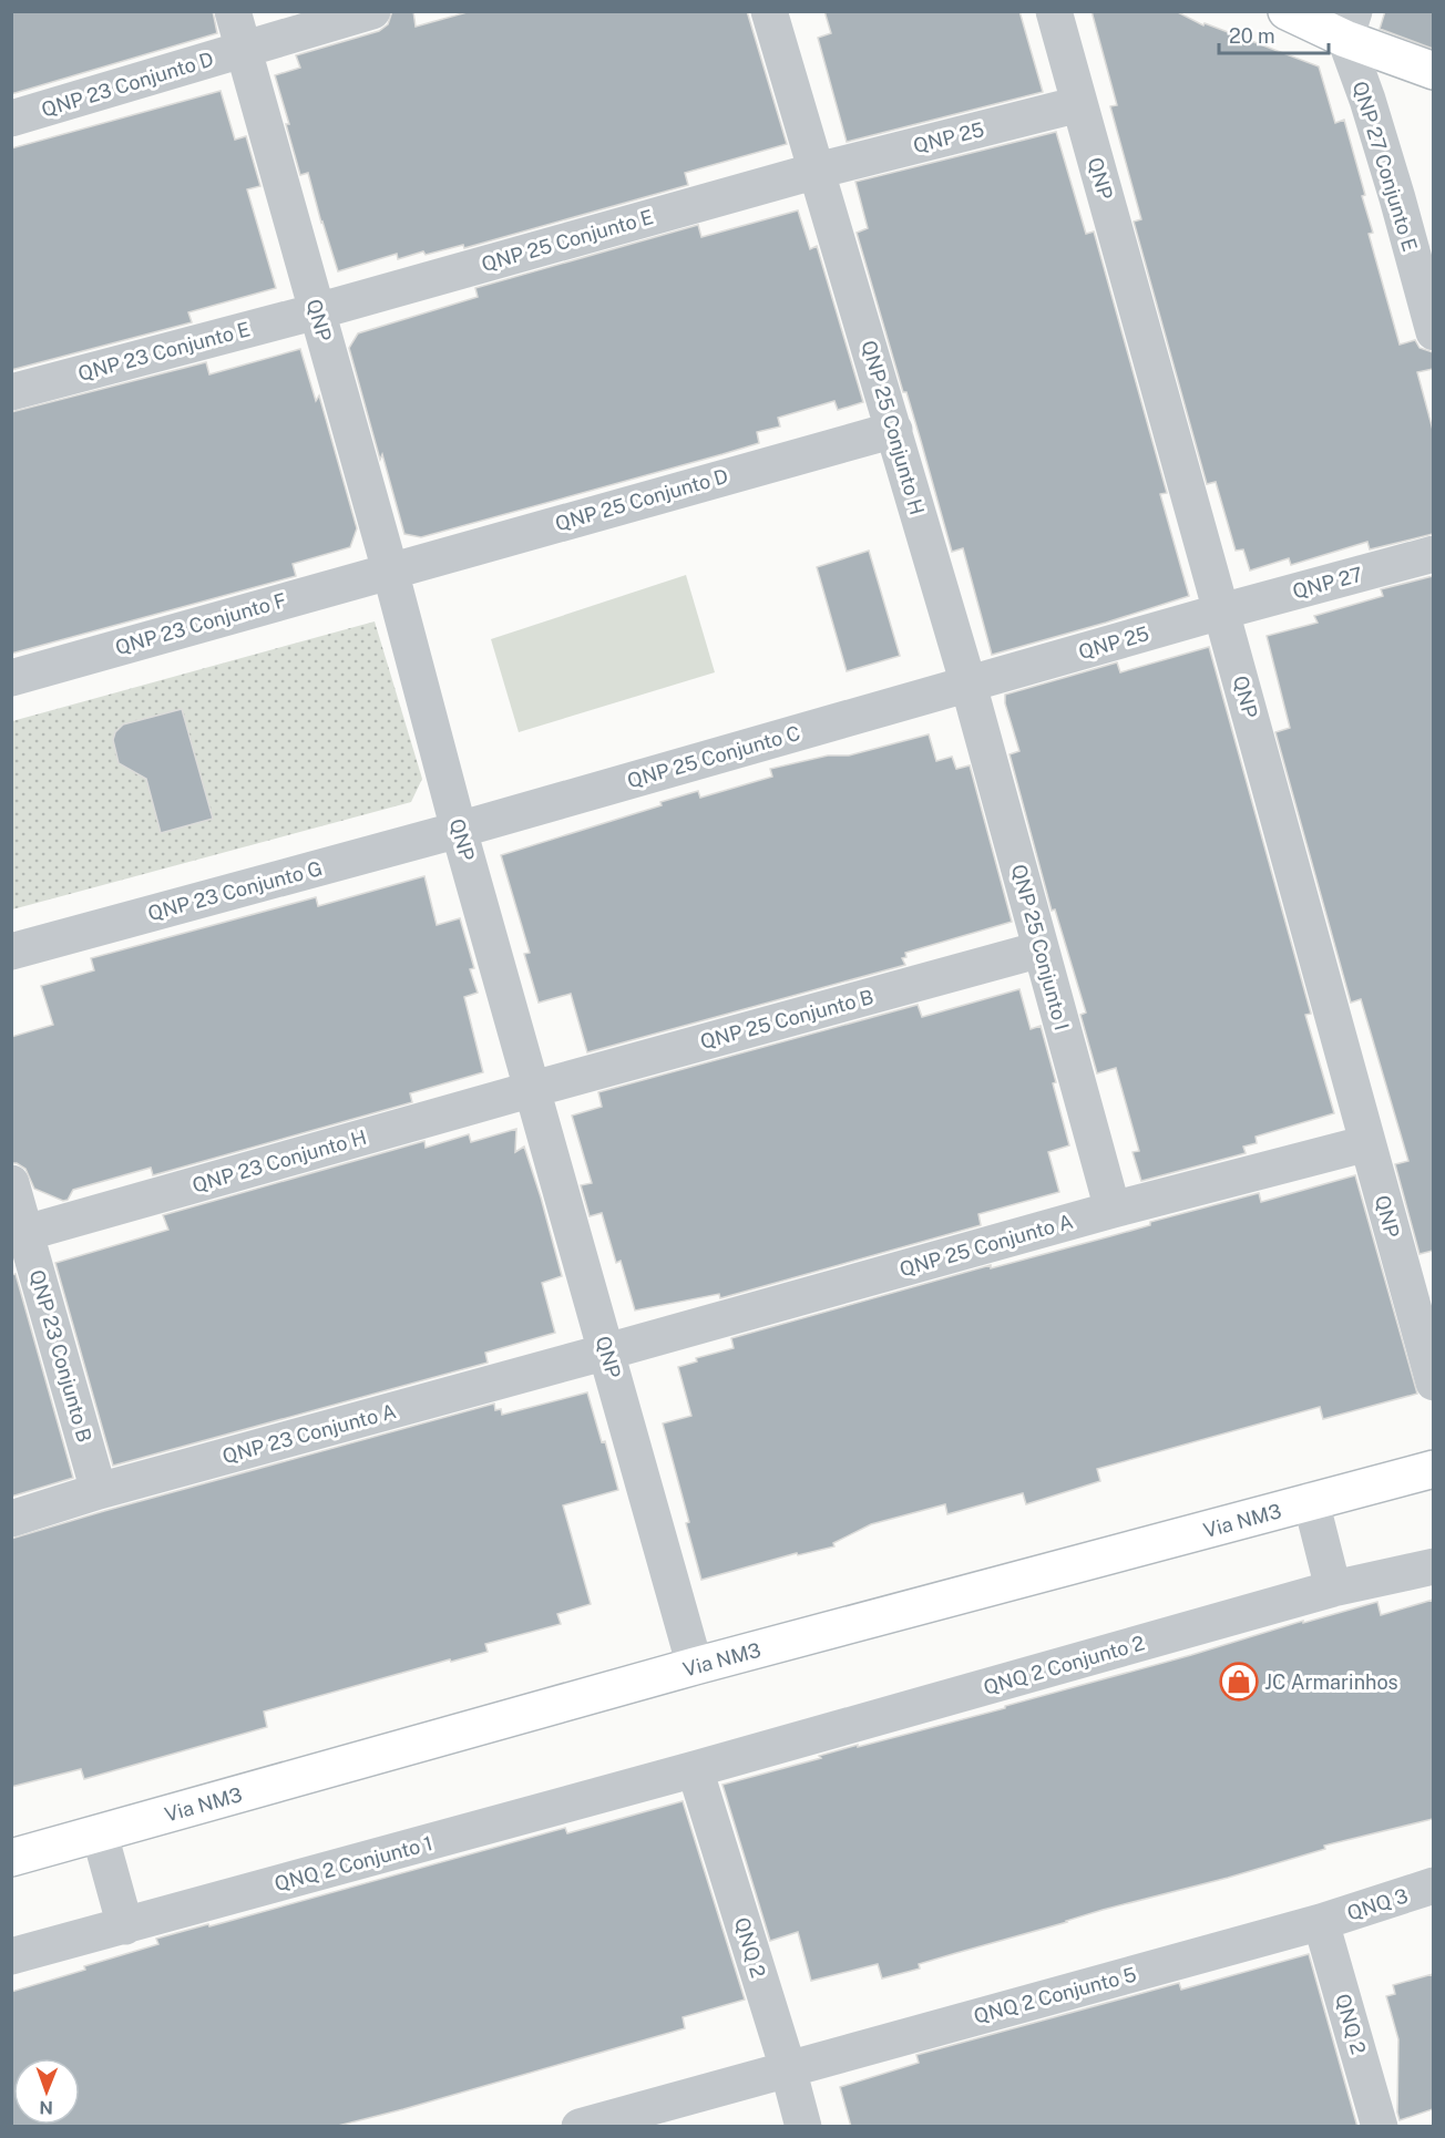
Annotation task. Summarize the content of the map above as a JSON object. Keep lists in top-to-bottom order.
{
  "streets": {
    "main road": ["Via NM3"],
    "street": [
      "QNP 23 Conjunto D",
      "QNP 25",
      "QNP 27 Conjunto E",
      "QNP",
      "QNP 25 Conjunto E",
      "QNP 23 Conjunto E",
      "QNP 25 Conjunto H",
      "QNP 25 Conjunto D",
      "QNP 27",
      "QNP 23 Conjunto F",
      "QNP 25 Conjunto C",
      "QNP 23 Conjunto G",
      "QNP 25 Conjunto I",
      "QNP 25 Conjunto B",
      "QNP 23 Conjunto H",
      "QNP 25 Conjunto A",
      "QNP 23 Conjunto B",
      "QNP 23 Conjunto A",
      "QNQ 2 Conjunto 2",
      "QNQ 2 Conjunto 1",
      "QNQ 3",
      "QNQ 2",
      "QNQ 2 Conjunto 5"
    ]
  },
  "crossings": [
    ["QNP 23 Conjunto D", "QNP"],
    ["QNP 25", "QNP"],
    ["QNP 25", "QNP 25 Conjunto E"],
    ["QNP 25", "QNP 25 Conjunto H"],
    ["QNP 25", "QNP 27"],
    ["QNP 25", "QNP 25 Conjunto C"],
    ["QNP 25", "QNP 25 Conjunto I"],
    ["QNP", "QNP 25 Conjunto E"],
    ["QNP", "QNP 23 Conjunto E"],
    ["QNP", "QNP 25 Conjunto D"],
    ["QNP", "QNP 27"],
    ["QNP", "QNP 23 Conjunto F"],
    ["QNP", "QNP 25 Conjunto C"],
    ["QNP", "QNP 23 Conjunto G"],
    ["QNP", "QNP 25 Conjunto B"],
    ["QNP", "QNP 23 Conjunto H"],
    ["QNP", "QNP 25 Conjunto A"],
    ["QNP", "QNP 23 Conjunto A"],
    ["QNP", "Via NM3"],
    ["QNP 25 Conjunto E", "QNP 23 Conjunto E"],
    ["QNP 25 Conjunto E", "QNP 25 Conjunto H"],
    ["QNP 25 Conjunto H", "QNP 25 Conjunto D"],
    ["QNP 25 Conjunto H", "QNP 25 Conjunto C"],
    ["QNP 25 Conjunto H", "QNP 25 Conjunto I"],
    ["QNP 25 Conjunto D", "QNP 23 Conjunto F"],
    ["QNP 25 Conjunto C", "QNP 23 Conjunto G"],
    ["QNP 25 Conjunto C", "QNP 25 Conjunto I"],
    ["QNP 25 Conjunto I", "QNP 25 Conjunto B"],
    ["QNP 25 Conjunto I", "QNP 25 Conjunto A"],
    ["QNP 25 Conjunto B", "QNP 23 Conjunto H"],
    ["QNP 23 Conjunto H", "QNP 23 Conjunto B"],
    ["QNP 25 Conjunto A", "QNP 23 Conjunto A"],
    ["QNP 23 Conjunto B", "QNP 23 Conjunto A"],
    ["QNQ 2 Conjunto 2", "QNQ 2 Conjunto 1"],
    ["QNQ 2 Conjunto 2", "QNQ 2"],
    ["QNQ 2 Conjunto 1", "QNQ 2"],
    ["QNQ 3", "QNQ 2"],
    ["QNQ 3", "QNQ 2 Conjunto 5"],
    ["QNQ 2", "QNQ 2 Conjunto 5"]
  ],
  "places": {
    "shop": ["JC Armarinhos"]
  },
  "scale_bar": "20 m",
  "north": "bottom"
}
